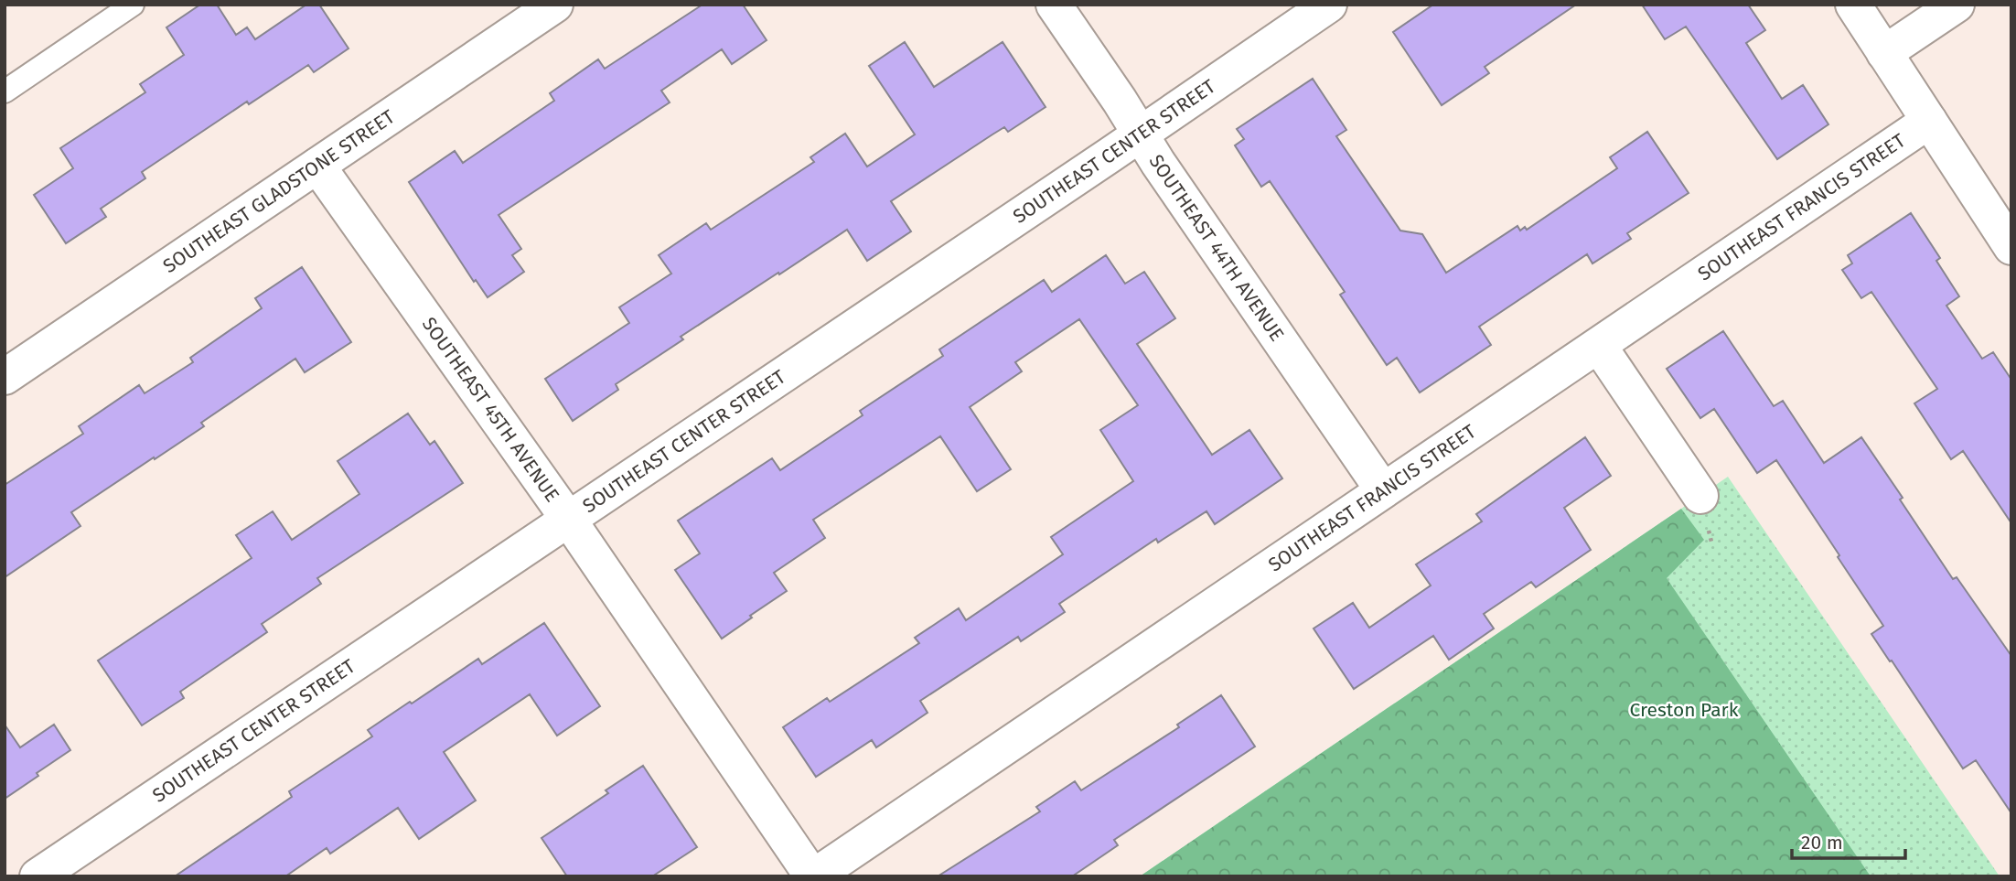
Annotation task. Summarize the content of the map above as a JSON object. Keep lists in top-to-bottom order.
{
  "streets": {
    "street": [
      "SOUTHEAST CENTER STREET",
      "SOUTHEAST GLADSTONE STREET",
      "SOUTHEAST FRANCIS STREET",
      "SOUTHEAST 44TH AVENUE",
      "SOUTHEAST 45TH AVENUE"
    ]
  },
  "crossings": [
    ["SOUTHEAST CENTER STREET", "SOUTHEAST 44TH AVENUE"],
    ["SOUTHEAST CENTER STREET", "SOUTHEAST 45TH AVENUE"],
    ["SOUTHEAST GLADSTONE STREET", "SOUTHEAST 45TH AVENUE"],
    ["SOUTHEAST FRANCIS STREET", "SOUTHEAST 44TH AVENUE"],
    ["SOUTHEAST FRANCIS STREET", "SOUTHEAST 45TH AVENUE"]
  ],
  "parks": ["Creston Park"],
  "scale_bar": "20 m"
}
